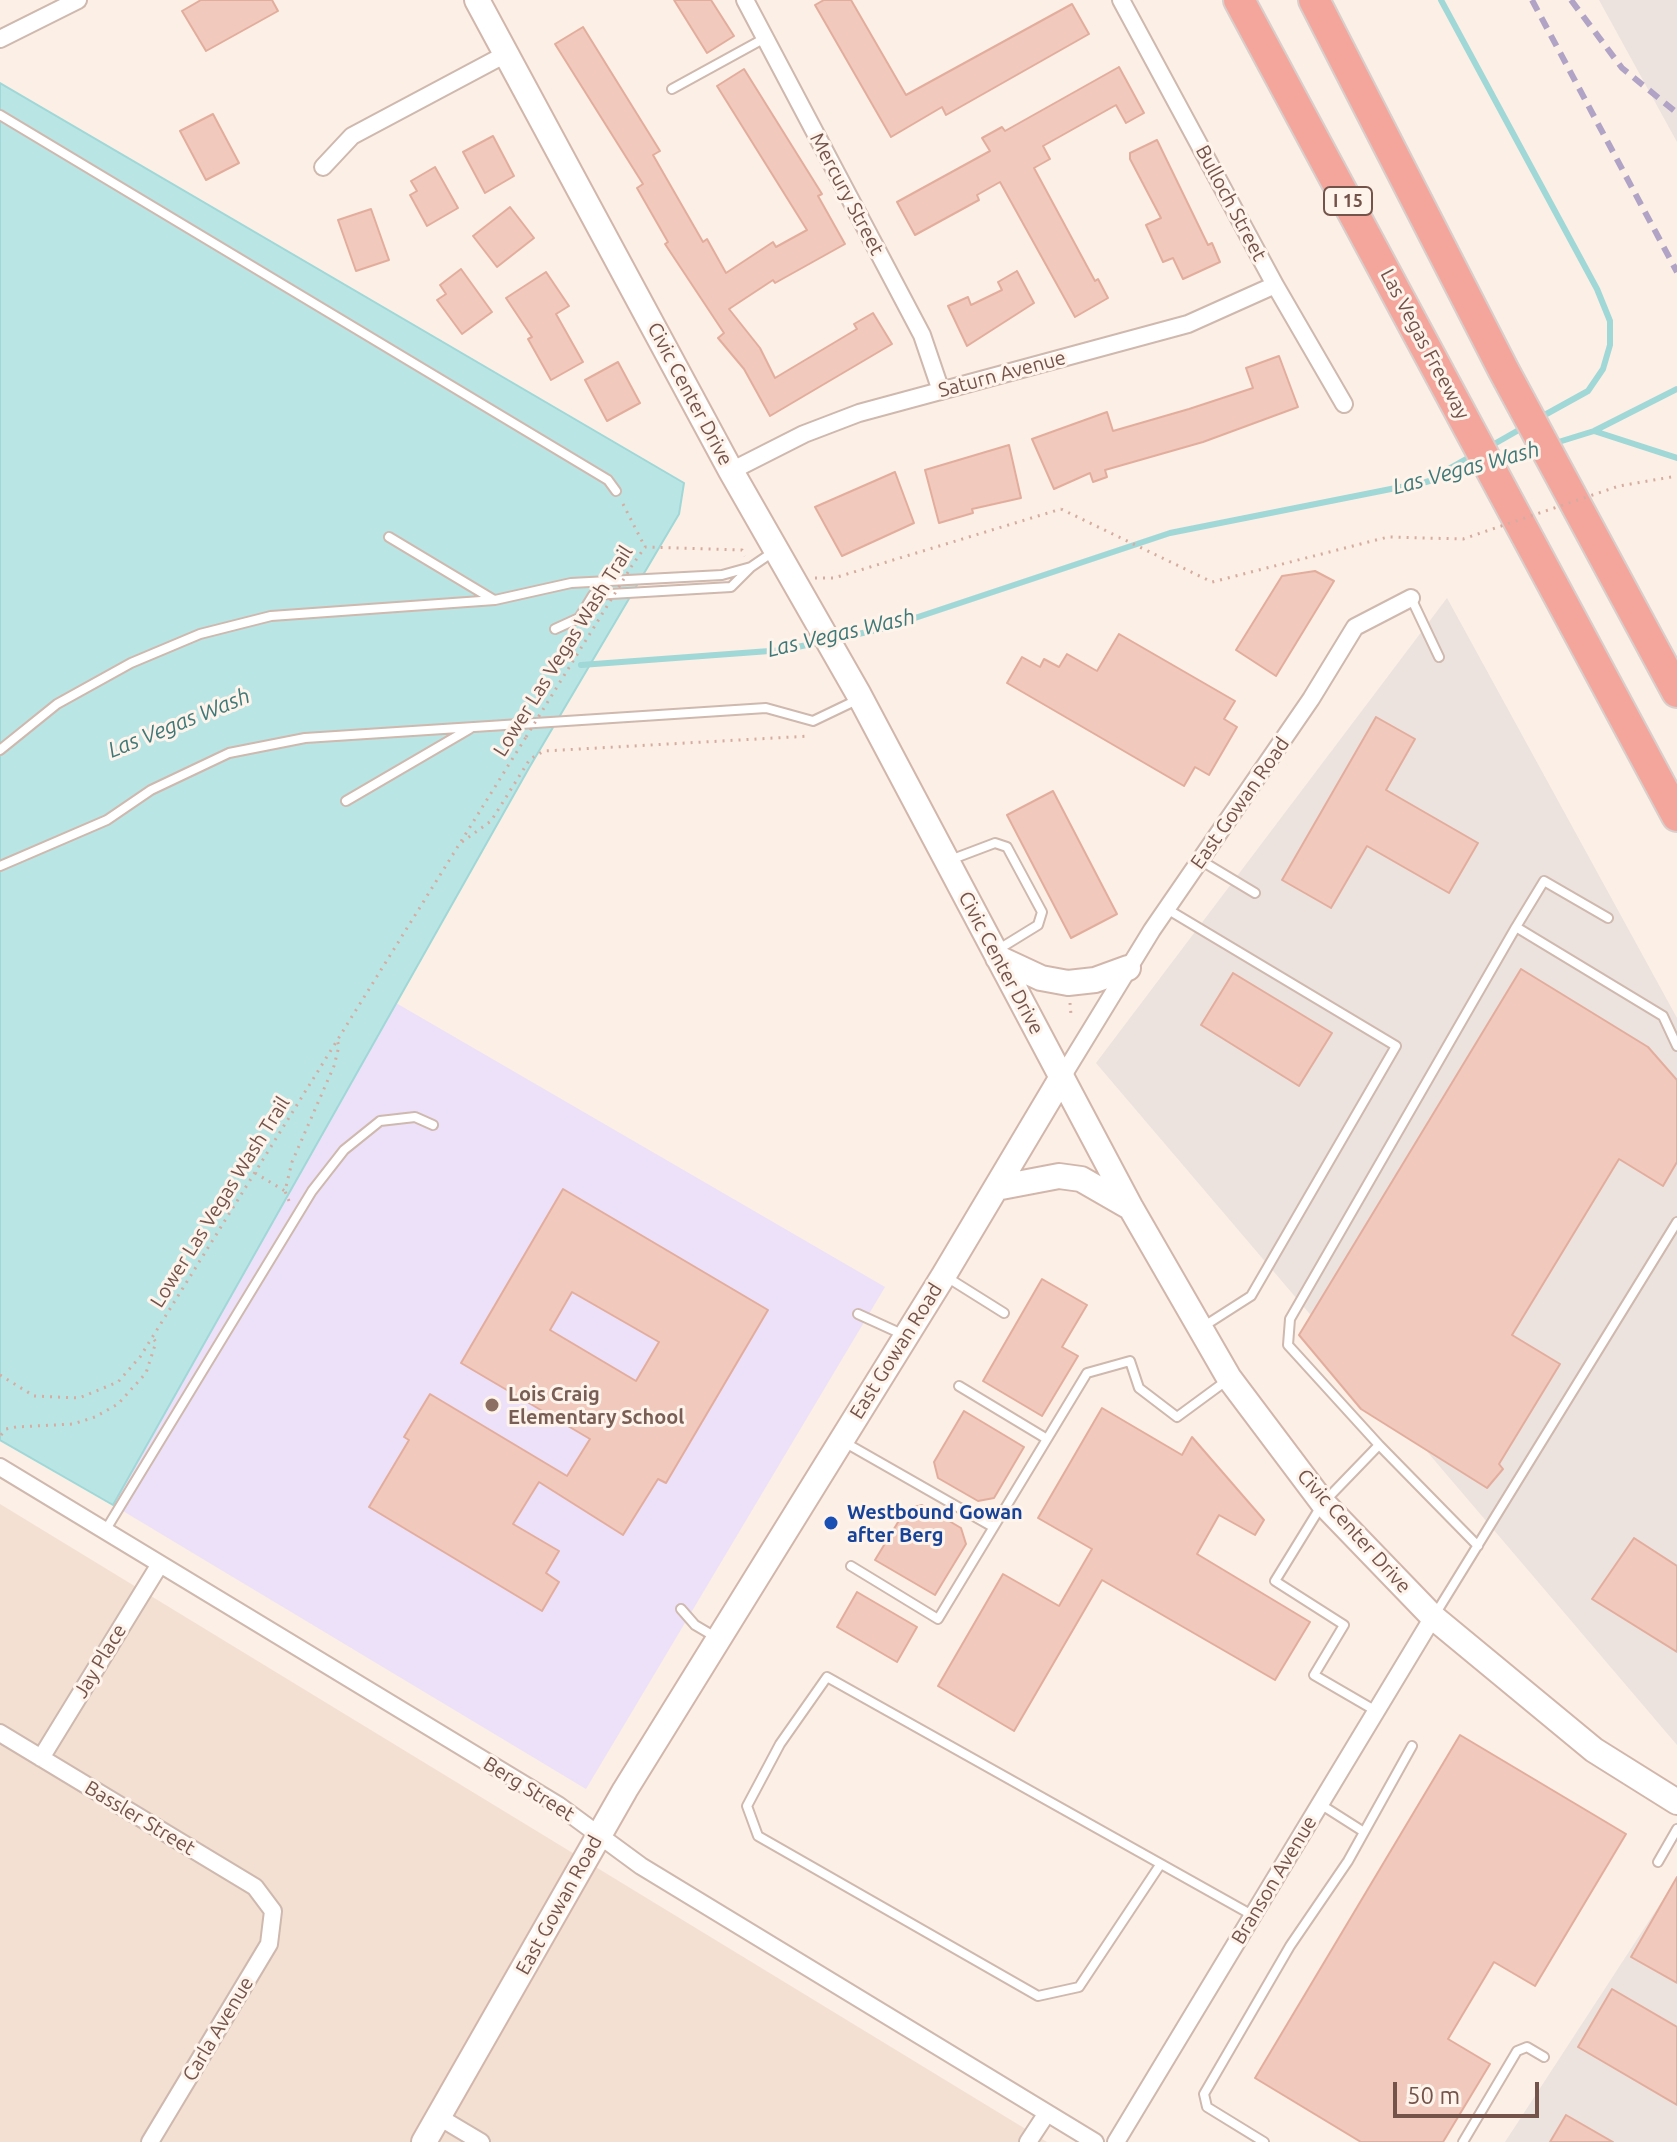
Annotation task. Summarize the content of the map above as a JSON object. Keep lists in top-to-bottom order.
{
  "streets": {
    "highway": ["I 15", "Las Vegas Freeway"],
    "street": [
      "Mercury Street",
      "Bulloch Street",
      "Saturn Avenue",
      "Civic Center Drive",
      "East Gowan Road",
      "Jay Place",
      "Berg Street",
      "Bassler Street",
      "Branson Avenue",
      "Carla Avenue"
    ],
    "path": ["Lower Las Vegas Wash Trail"]
  },
  "crossings": [
    ["Mercury Street", "Saturn Avenue"],
    ["Bulloch Street", "Saturn Avenue"],
    ["Saturn Avenue", "Civic Center Drive"],
    ["Civic Center Drive", "East Gowan Road"],
    ["Civic Center Drive", "Branson Avenue"],
    ["East Gowan Road", "Berg Street"],
    ["Jay Place", "Berg Street"],
    ["Jay Place", "Bassler Street"],
    ["Bassler Street", "Carla Avenue"]
  ],
  "water": ["Las Vegas Wash"],
  "places": ["Lois Craig Elementary School", "Westbound Gowan after Berg"],
  "scale_bar": "50 m"
}
